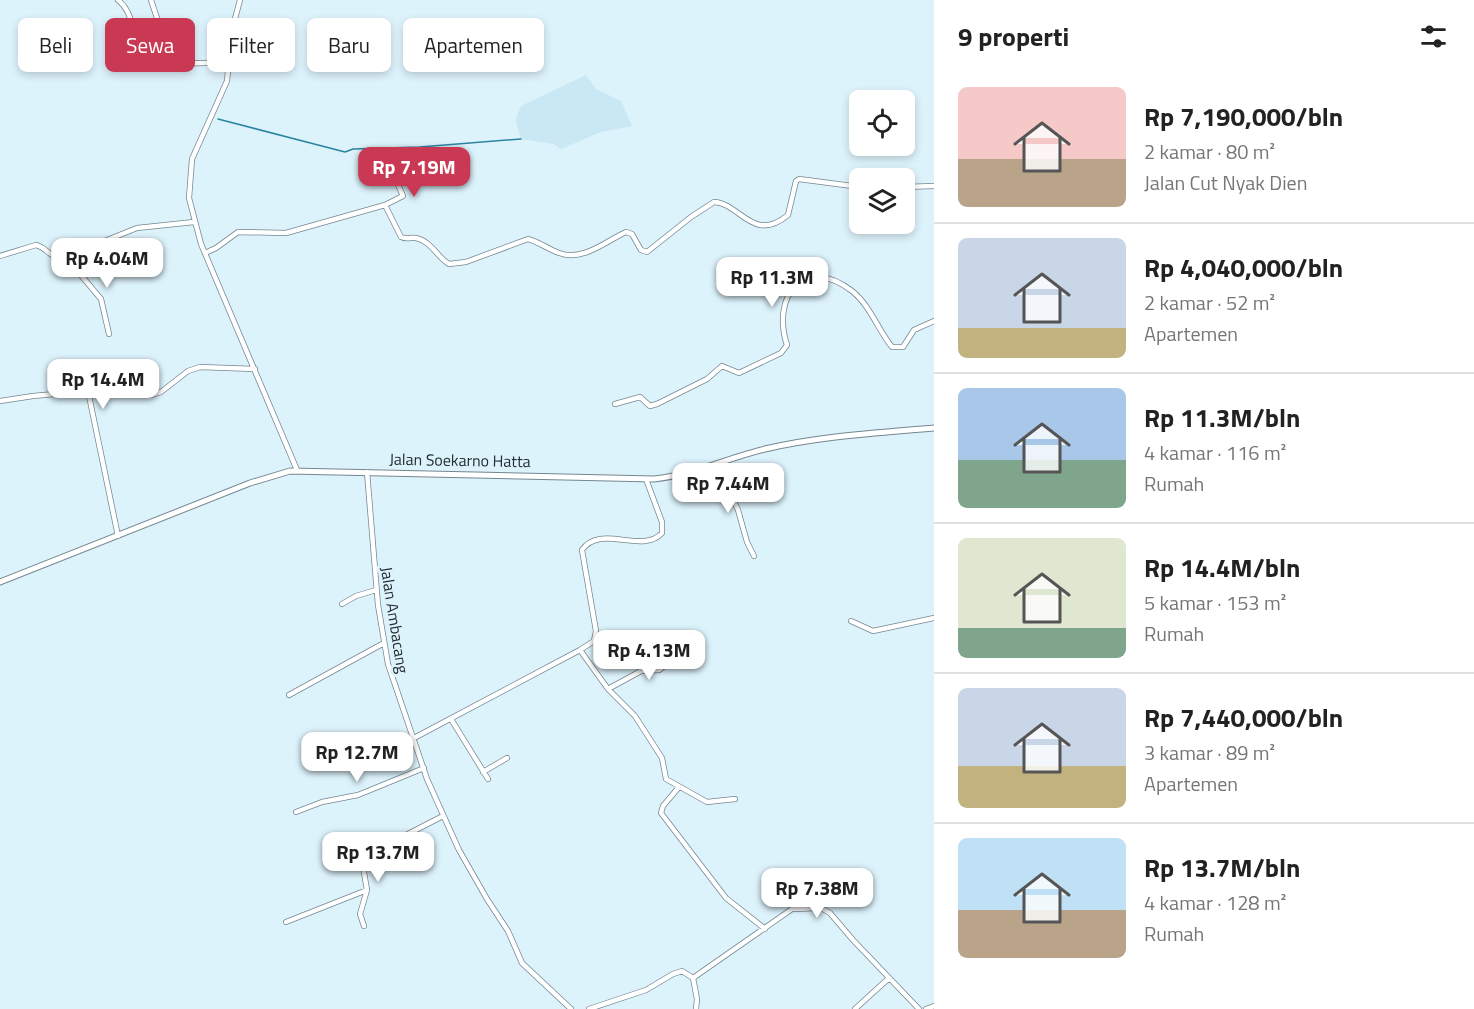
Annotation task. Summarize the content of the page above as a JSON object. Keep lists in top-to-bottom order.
{
  "streets": {
    "street": ["Jalan Soekarno Hatta", "Jalan Ambacang"]
  },
  "crossings": [
    ["Jalan Soekarno Hatta", "Jalan Ambacang"]
  ],
  "page": {
    "heading": "9 properti",
    "chip": [
      "Beli",
      "Sewa",
      "Filter",
      "Baru",
      "Apartemen"
    ],
    "list": [
      {
        "name": "Rp 7,190,000/bln",
        "note": "2 kamar · 80 m² · Jalan Cut Nyak Dien"
      },
      {
        "name": "Rp 4,040,000/bln",
        "note": "2 kamar · 52 m² · Apartemen"
      },
      {
        "name": "Rp 11.3M/bln",
        "note": "4 kamar · 116 m² · Rumah"
      },
      {
        "name": "Rp 14.4M/bln",
        "note": "5 kamar · 153 m² · Rumah"
      },
      {
        "name": "Rp 7,440,000/bln",
        "note": "3 kamar · 89 m² · Apartemen"
      },
      {
        "name": "Rp 13.7M/bln",
        "note": "4 kamar · 128 m² · Rumah"
      }
    ],
    "price": [
      "Rp 7.19M",
      "Rp 4.04M",
      "Rp 11.3M",
      "Rp 14.4M",
      "Rp 7.44M",
      "Rp 4.13M",
      "Rp 12.7M",
      "Rp 13.7M",
      "Rp 7.38M"
    ]
  }
}
